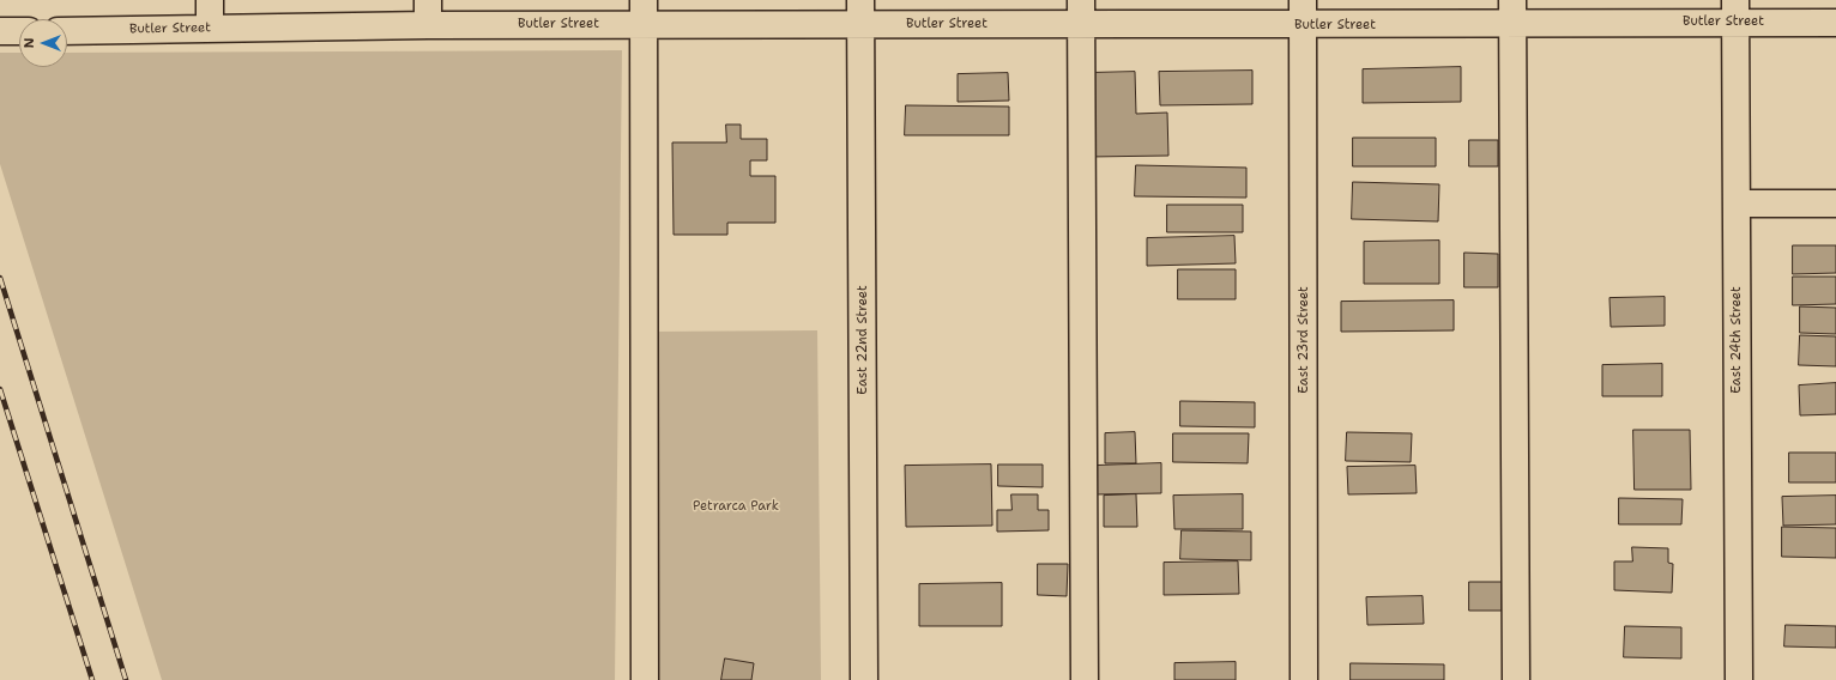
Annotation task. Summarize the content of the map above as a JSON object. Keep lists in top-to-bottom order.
{
  "streets": {
    "street": [
      "Butler Street",
      "East 22nd Street",
      "East 23rd Street",
      "East 24th Street"
    ]
  },
  "crossings": [
    ["Butler Street", "East 22nd Street"],
    ["Butler Street", "East 23rd Street"],
    ["Butler Street", "East 24th Street"]
  ],
  "parks": ["Petrarca Park"],
  "north": "left"
}
